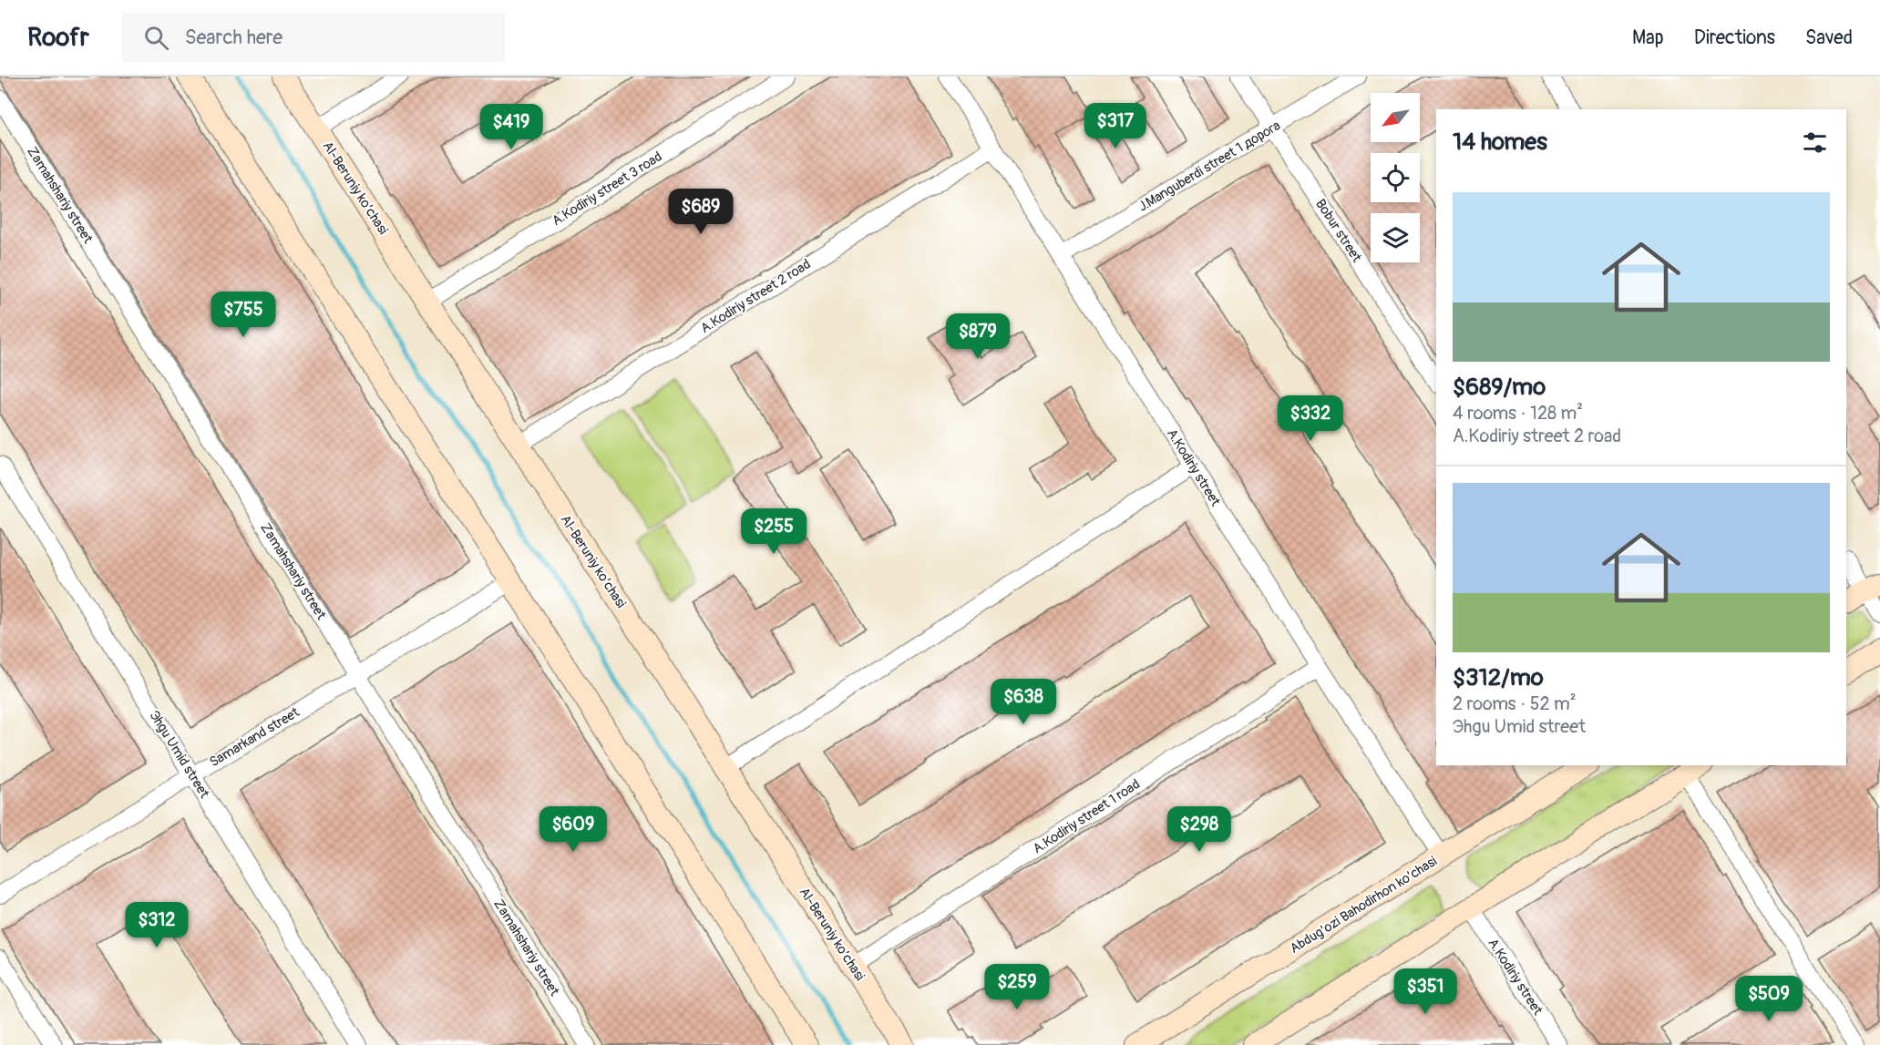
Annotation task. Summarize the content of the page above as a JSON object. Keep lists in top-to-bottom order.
{
  "streets": {
    "main road": ["Al-Beruniy ko’chasi", "Abdug’ozi Bahodirhon ko’chasi"],
    "street": [
      "J.Manguberdi street 1 дорога",
      "A.Kodiriy street 3 road",
      "Zamahshariy street",
      "Bobur street",
      "A.Kodiriy street 2 road",
      "A.Kodiriy street",
      "Samarkand street",
      "Эhgu Umid street",
      "A.Kodiriy street 1 road"
    ]
  },
  "crossings": [
    ["J.Manguberdi street 1 дорога", "Bobur street"],
    ["J.Manguberdi street 1 дорога", "A.Kodiriy street"],
    ["Al-Beruniy ko’chasi", "A.Kodiriy street 3 road"],
    ["Al-Beruniy ko’chasi", "A.Kodiriy street 2 road"],
    ["Al-Beruniy ko’chasi", "A.Kodiriy street 1 road"],
    ["Zamahshariy street", "Samarkand street"],
    ["A.Kodiriy street 2 road", "A.Kodiriy street"],
    ["A.Kodiriy street", "A.Kodiriy street 1 road"],
    ["A.Kodiriy street", "Abdug’ozi Bahodirhon ko’chasi"],
    ["Samarkand street", "Эhgu Umid street"]
  ],
  "north": "bottom left",
  "page": {
    "header": "Roofr",
    "search": "Search here",
    "nav": ["Map", "Directions", "Saved"],
    "price": [
      "$317",
      "$419",
      "$689",
      "$755",
      "$879",
      "$332",
      "$255",
      "$638",
      "$609",
      "$298",
      "$312",
      "$259",
      "$351",
      "$509"
    ],
    "heading": "14 homes",
    "list": [
      {
        "name": "$689/mo",
        "note": "4 rooms · 128 m² · A.Kodiriy street 2 road"
      },
      {
        "name": "$312/mo",
        "note": "2 rooms · 52 m² · Эhgu Umid street"
      }
    ]
  }
}
